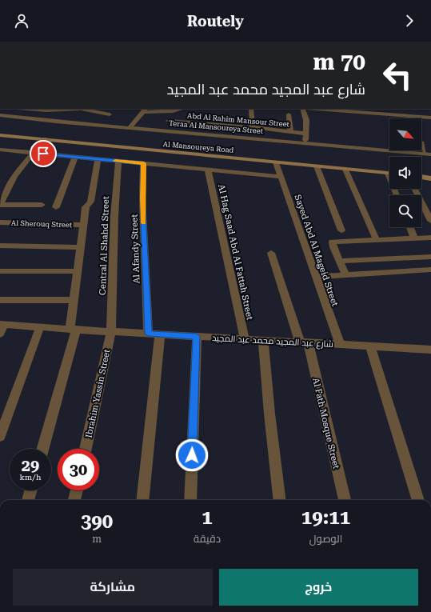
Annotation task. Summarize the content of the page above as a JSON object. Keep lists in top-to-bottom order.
{
  "streets": {
    "main road": ["Al Mansoureya Road"],
    "street": [
      "Abd Al Rahim Mansour Street",
      "Teraa Al Mansoureya Street",
      "Al Sherouq Street",
      "Central Al Shahd Street",
      "Al Afandy Street",
      "Sayed Abd Al Mageid Street",
      "Al Hag Saad Abd Al Fattah Street",
      "شارع عبد المجيد محمد عبد المجيد",
      "Ibrahim Yassin Street",
      "Al Fath Mosque Street"
    ]
  },
  "crossings": [
    ["Al Mansoureya Road", "Sayed Abd Al Mageid Street"],
    ["Central Al Shahd Street", "شارع عبد المجيد محمد عبد المجيد"],
    ["Central Al Shahd Street", "Ibrahim Yassin Street"],
    ["Al Afandy Street", "شارع عبد المجيد محمد عبد المجيد"],
    ["Sayed Abd Al Mageid Street", "شارع عبد المجيد محمد عبد المجيد"],
    ["Al Hag Saad Abd Al Fattah Street", "شارع عبد المجيد محمد عبد المجيد"],
    ["شارع عبد المجيد محمد عبد المجيد", "Ibrahim Yassin Street"],
    ["شارع عبد المجيد محمد عبد المجيد", "Al Fath Mosque Street"]
  ],
  "north": "bottom right",
  "page": {
    "header": "Routely",
    "turn": ["70 m", "شارع عبد المجيد محمد عبد المجيد"],
    "speed": "29 km/h",
    "limit": "30",
    "eta": [
      "19:11",
      "الوصول",
      "1",
      "دقيقة",
      "390",
      "m"
    ],
    "buttons": ["خروج", "مشاركة"]
  }
}
